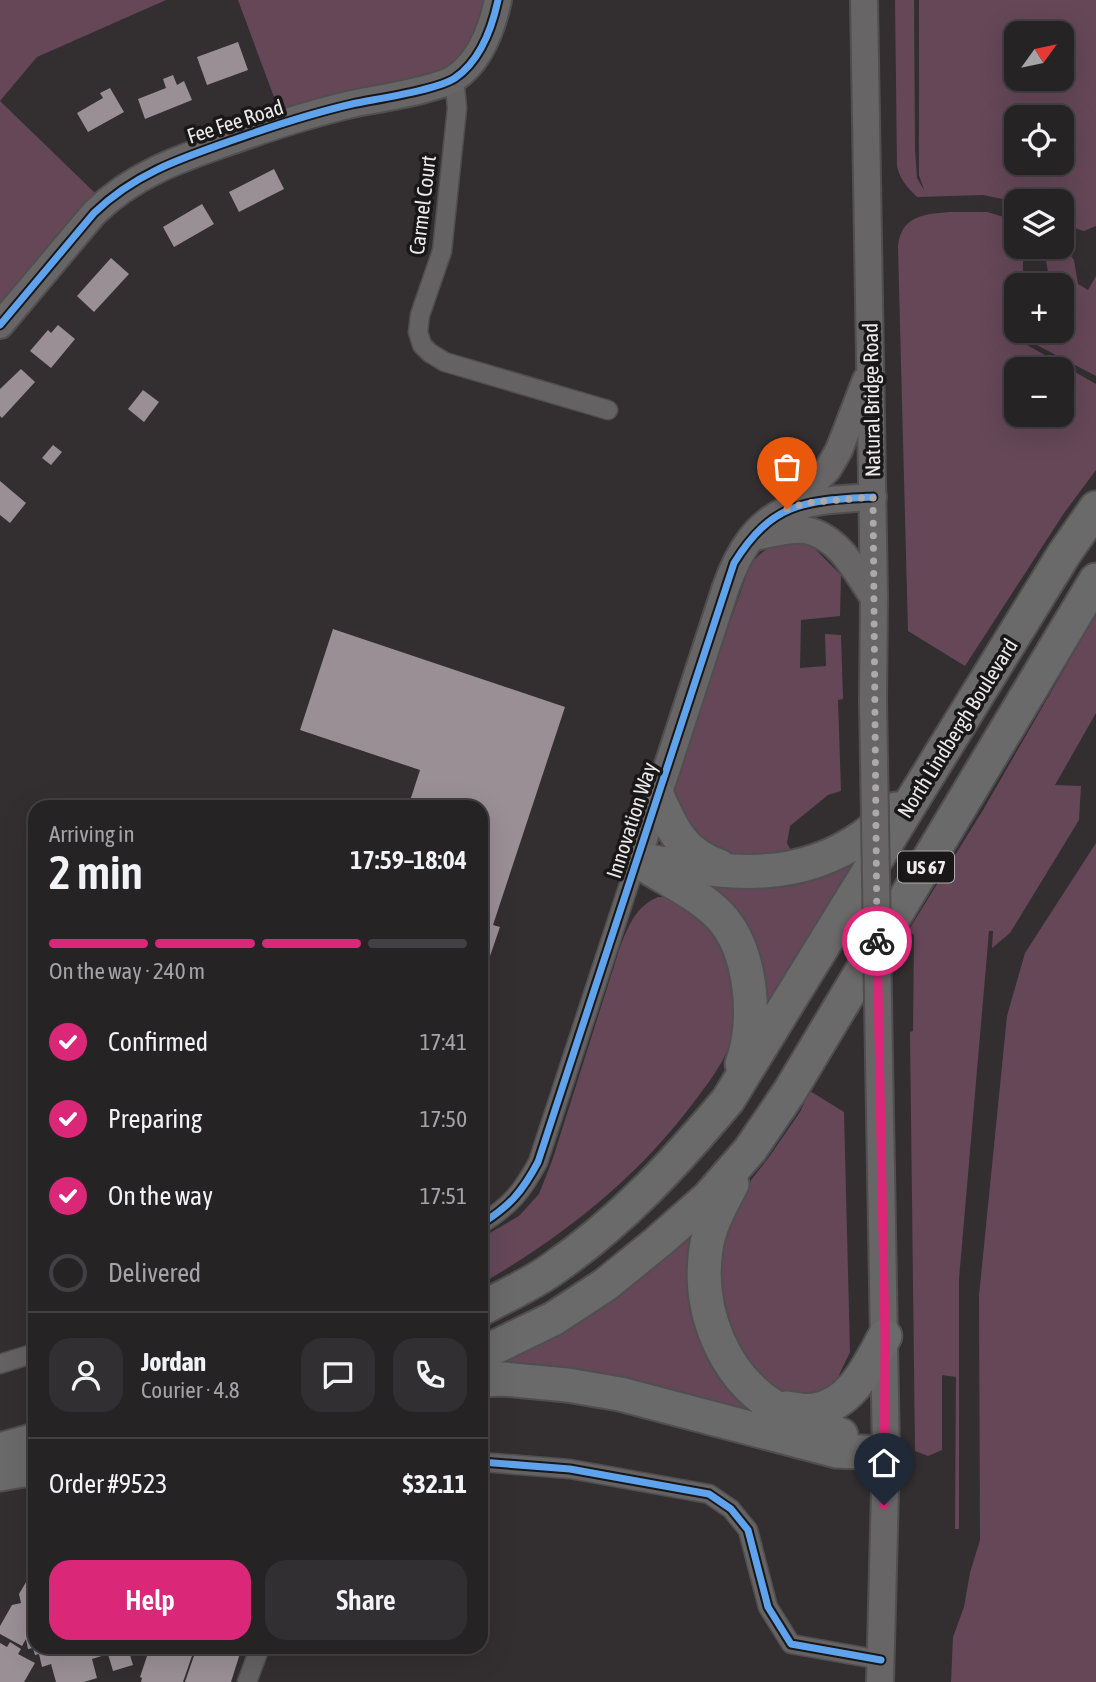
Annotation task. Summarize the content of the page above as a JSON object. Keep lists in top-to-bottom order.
{
  "streets": {
    "highway": ["North Lindbergh Boulevard", "US 67"],
    "main road": ["Fee Fee Road", "Natural Bridge Road", "Innovation Way"],
    "street": ["Carmel Court"]
  },
  "crossings": [
    ["Fee Fee Road", "Carmel Court"],
    ["Natural Bridge Road", "Innovation Way"]
  ],
  "north": "top right",
  "page": {
    "map_buttons": ["+", "−"],
    "heading": ["2 min", "Arriving in", "17:59–18:04"],
    "panel": [
      "Jordan",
      "Courier · 4.8",
      "Order #9523",
      "$32.11"
    ],
    "bar": "On the way · 240 m",
    "list": [
      ["Confirmed", "17:41"],
      ["Preparing", "17:50"],
      ["On the way", "17:51"],
      "Delivered"
    ],
    "buttons": ["Help", "Share"]
  }
}
